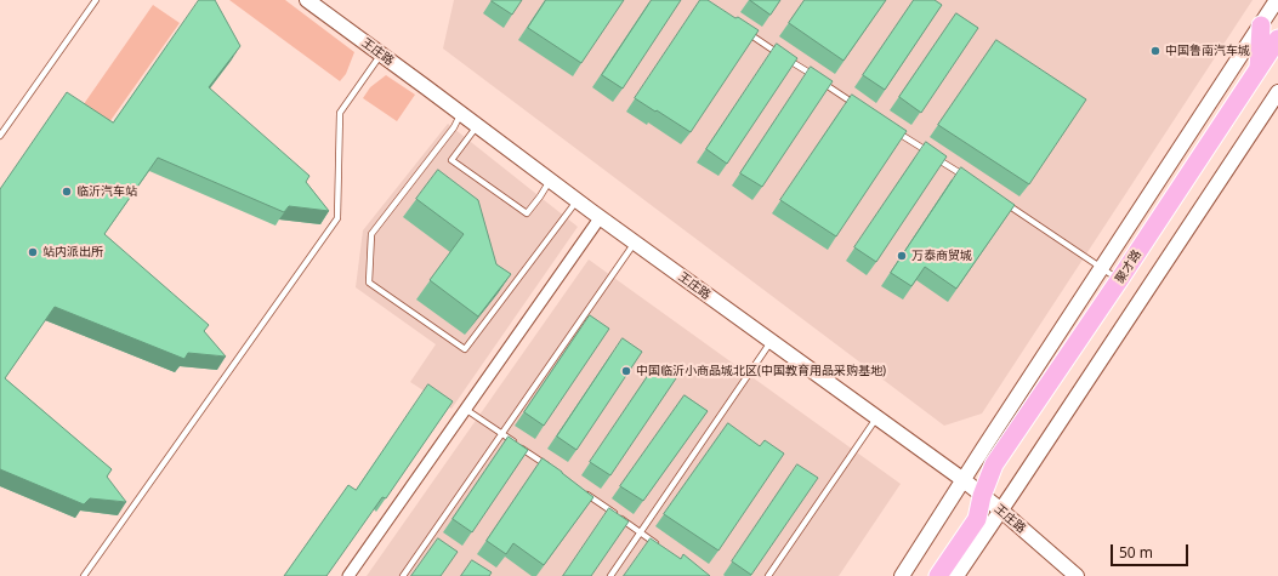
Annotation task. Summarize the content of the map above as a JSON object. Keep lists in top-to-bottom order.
{
  "streets": {
    "main road": ["聚才路"],
    "street": ["王庄路"]
  },
  "crossings": [
    ["王庄路", "聚才路"]
  ],
  "places": [
    "中国鲁南汽车城",
    "临沂汽车站",
    "站内派出所",
    "万泰商贸城",
    "中国临沂小商品城北区(中国教育用品采购基地)"
  ],
  "scale_bar": "50 m"
}
